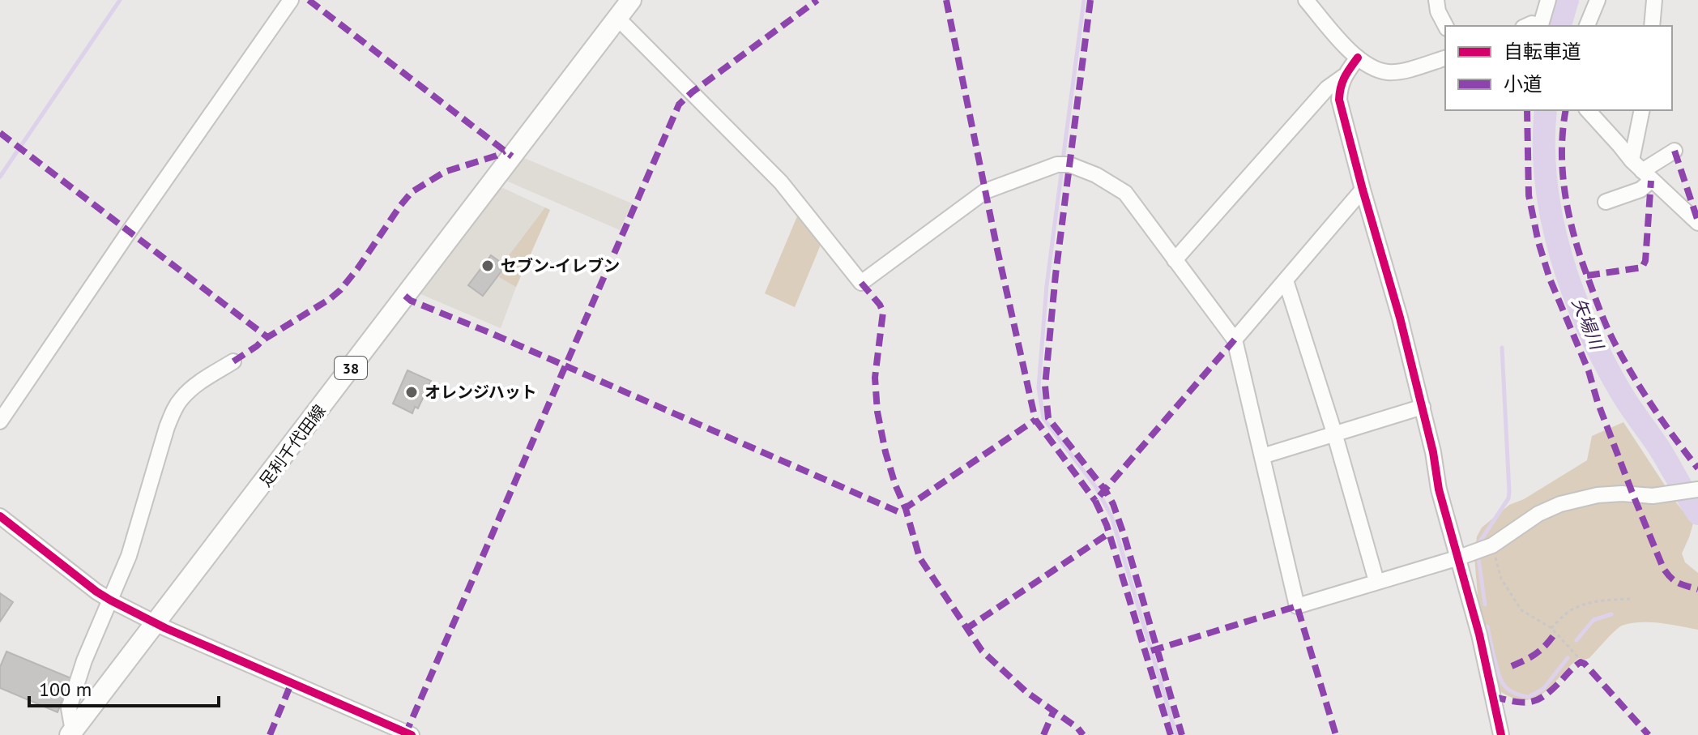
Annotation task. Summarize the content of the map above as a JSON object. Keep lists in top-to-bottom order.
{
  "streets": {
    "main road": ["38", "足利千代田線"]
  },
  "water": ["矢場川"],
  "places": ["セブン-イレブン", "オレンジハット"],
  "legend": ["自転車道", "小道"],
  "scale_bar": "100 m"
}
